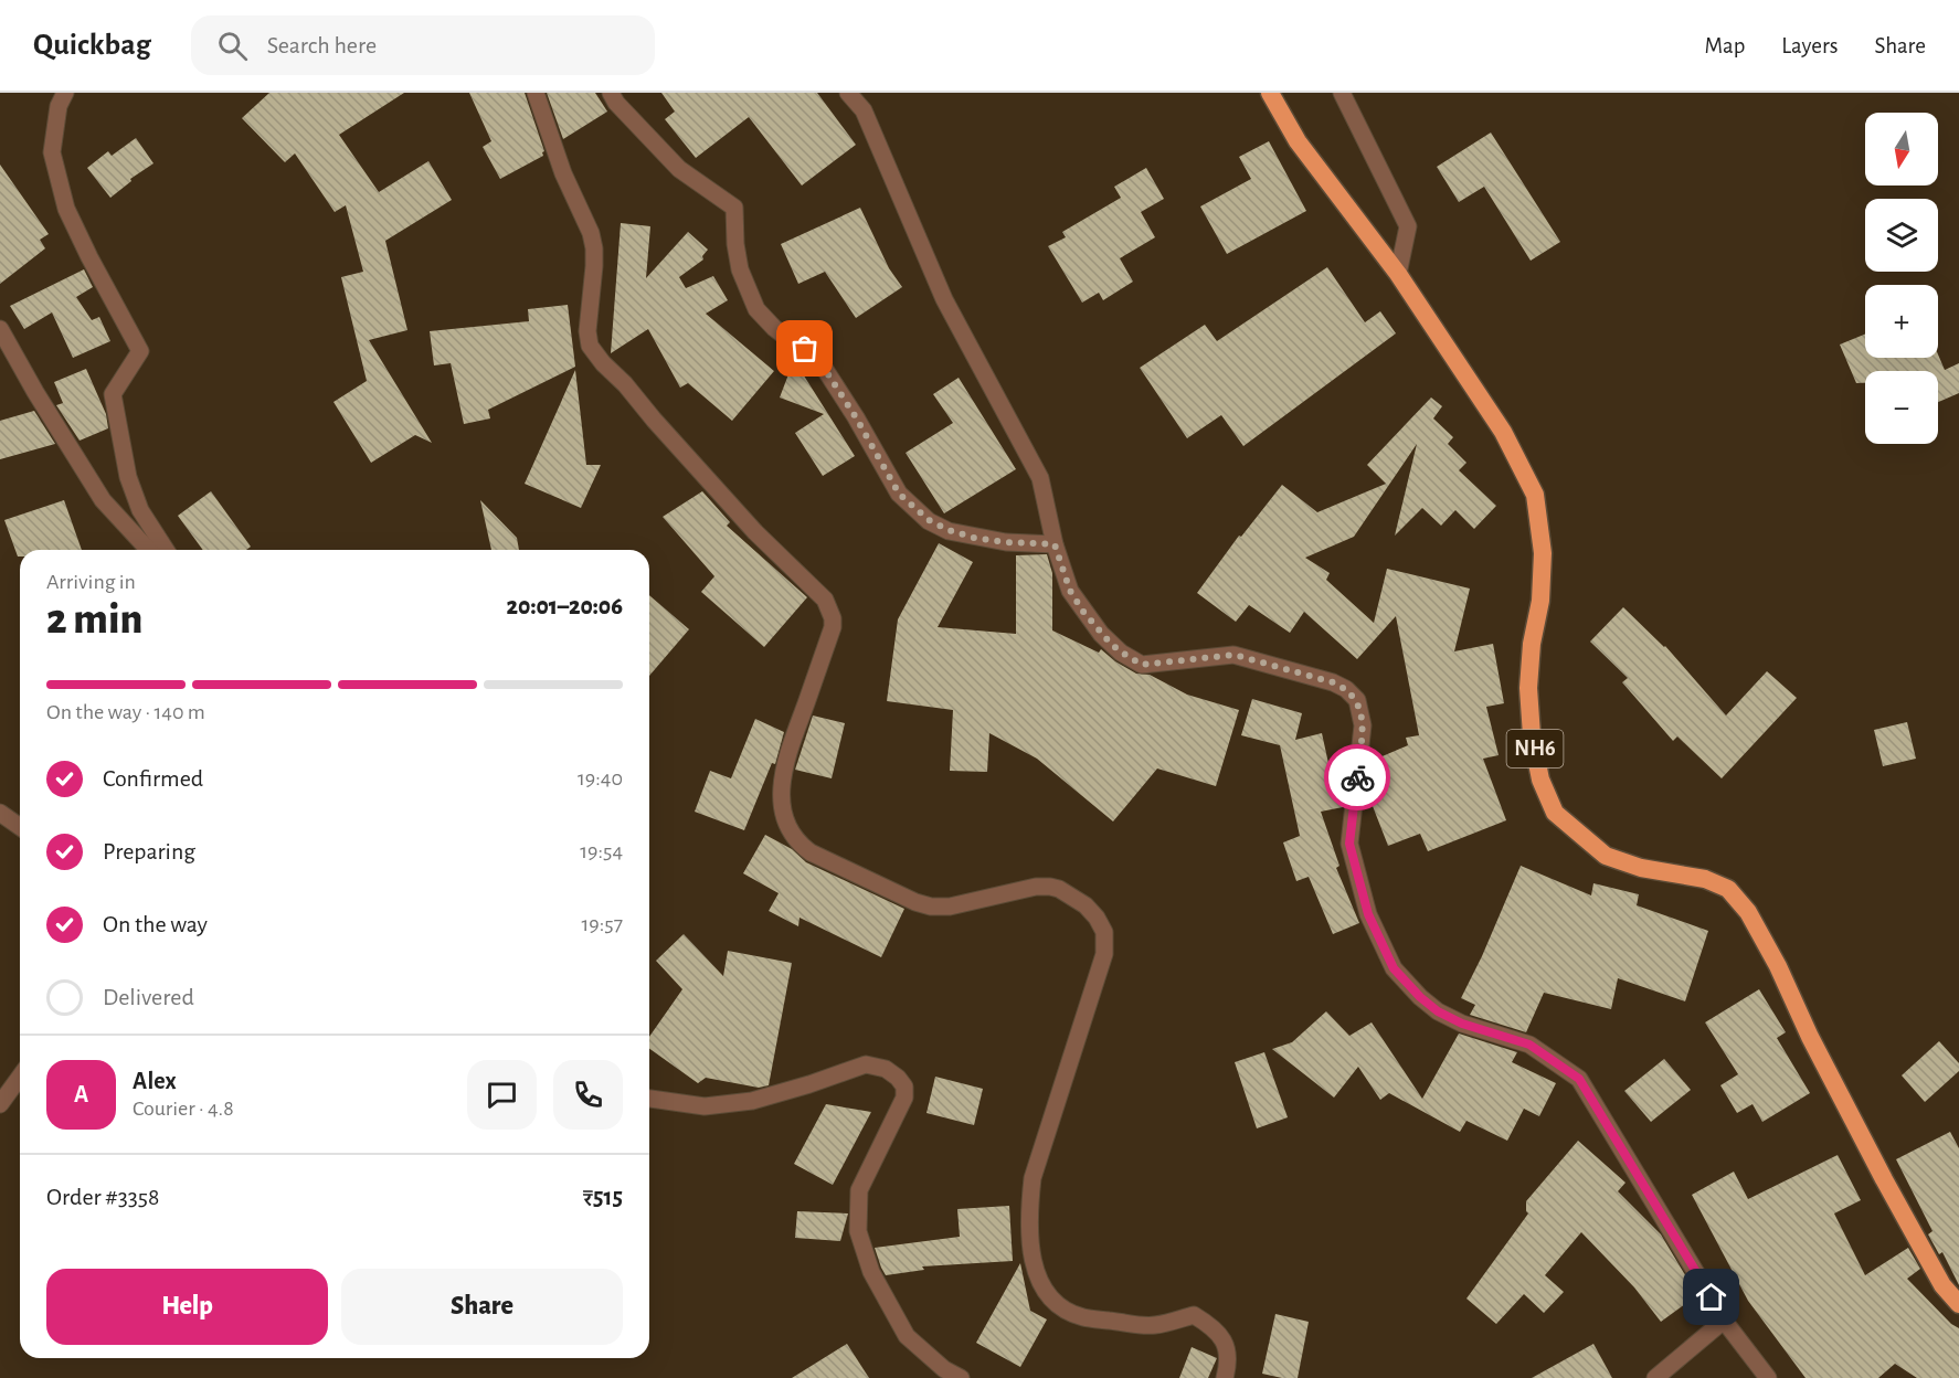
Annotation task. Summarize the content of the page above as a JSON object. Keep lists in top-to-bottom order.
{
  "streets": {
    "highway": ["NH6"]
  },
  "north": "bottom",
  "page": {
    "header": "Quickbag",
    "search": "Search here",
    "nav": ["Map", "Layers", "Share"],
    "map_buttons": ["+", "−"],
    "heading": ["2 min", "Arriving in", "20:01–20:06"],
    "panel": [
      "Alex",
      "Courier · 4.8",
      "Order #3358",
      "₹515"
    ],
    "bar": "On the way · 140 m",
    "list": [
      ["Confirmed", "19:40"],
      ["Preparing", "19:54"],
      ["On the way", "19:57"],
      "Delivered"
    ],
    "round": "A",
    "buttons": ["Help", "Share"]
  }
}
